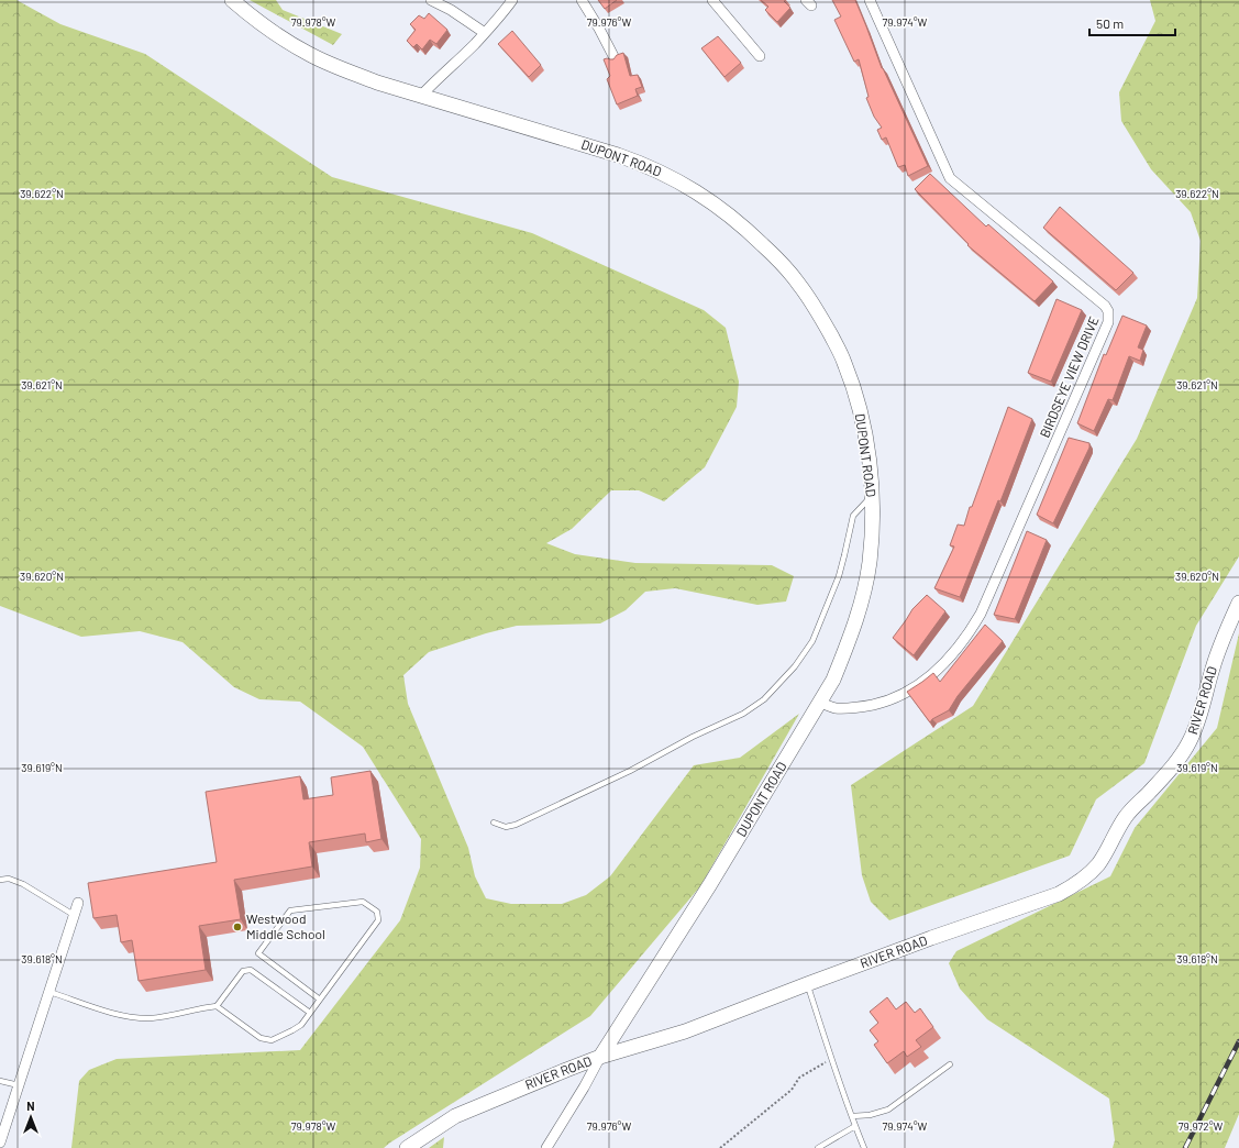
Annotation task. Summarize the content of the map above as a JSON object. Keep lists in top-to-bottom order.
{
  "streets": {
    "street": ["DUPONT ROAD", "BIRDSEYE VIEW DRIVE", "RIVER ROAD"]
  },
  "crossings": [
    ["DUPONT ROAD", "BIRDSEYE VIEW DRIVE"],
    ["DUPONT ROAD", "RIVER ROAD"]
  ],
  "places": ["Westwood Middle School"],
  "scale_bar": "50 m",
  "north": "top",
  "coordinates": [
    "79.978°W",
    "79.976°W",
    "79.974°W",
    "39.622°N",
    "39.621°N",
    "39.620°N",
    "39.619°N",
    "39.618°N",
    "79.972°W"
  ]
}
